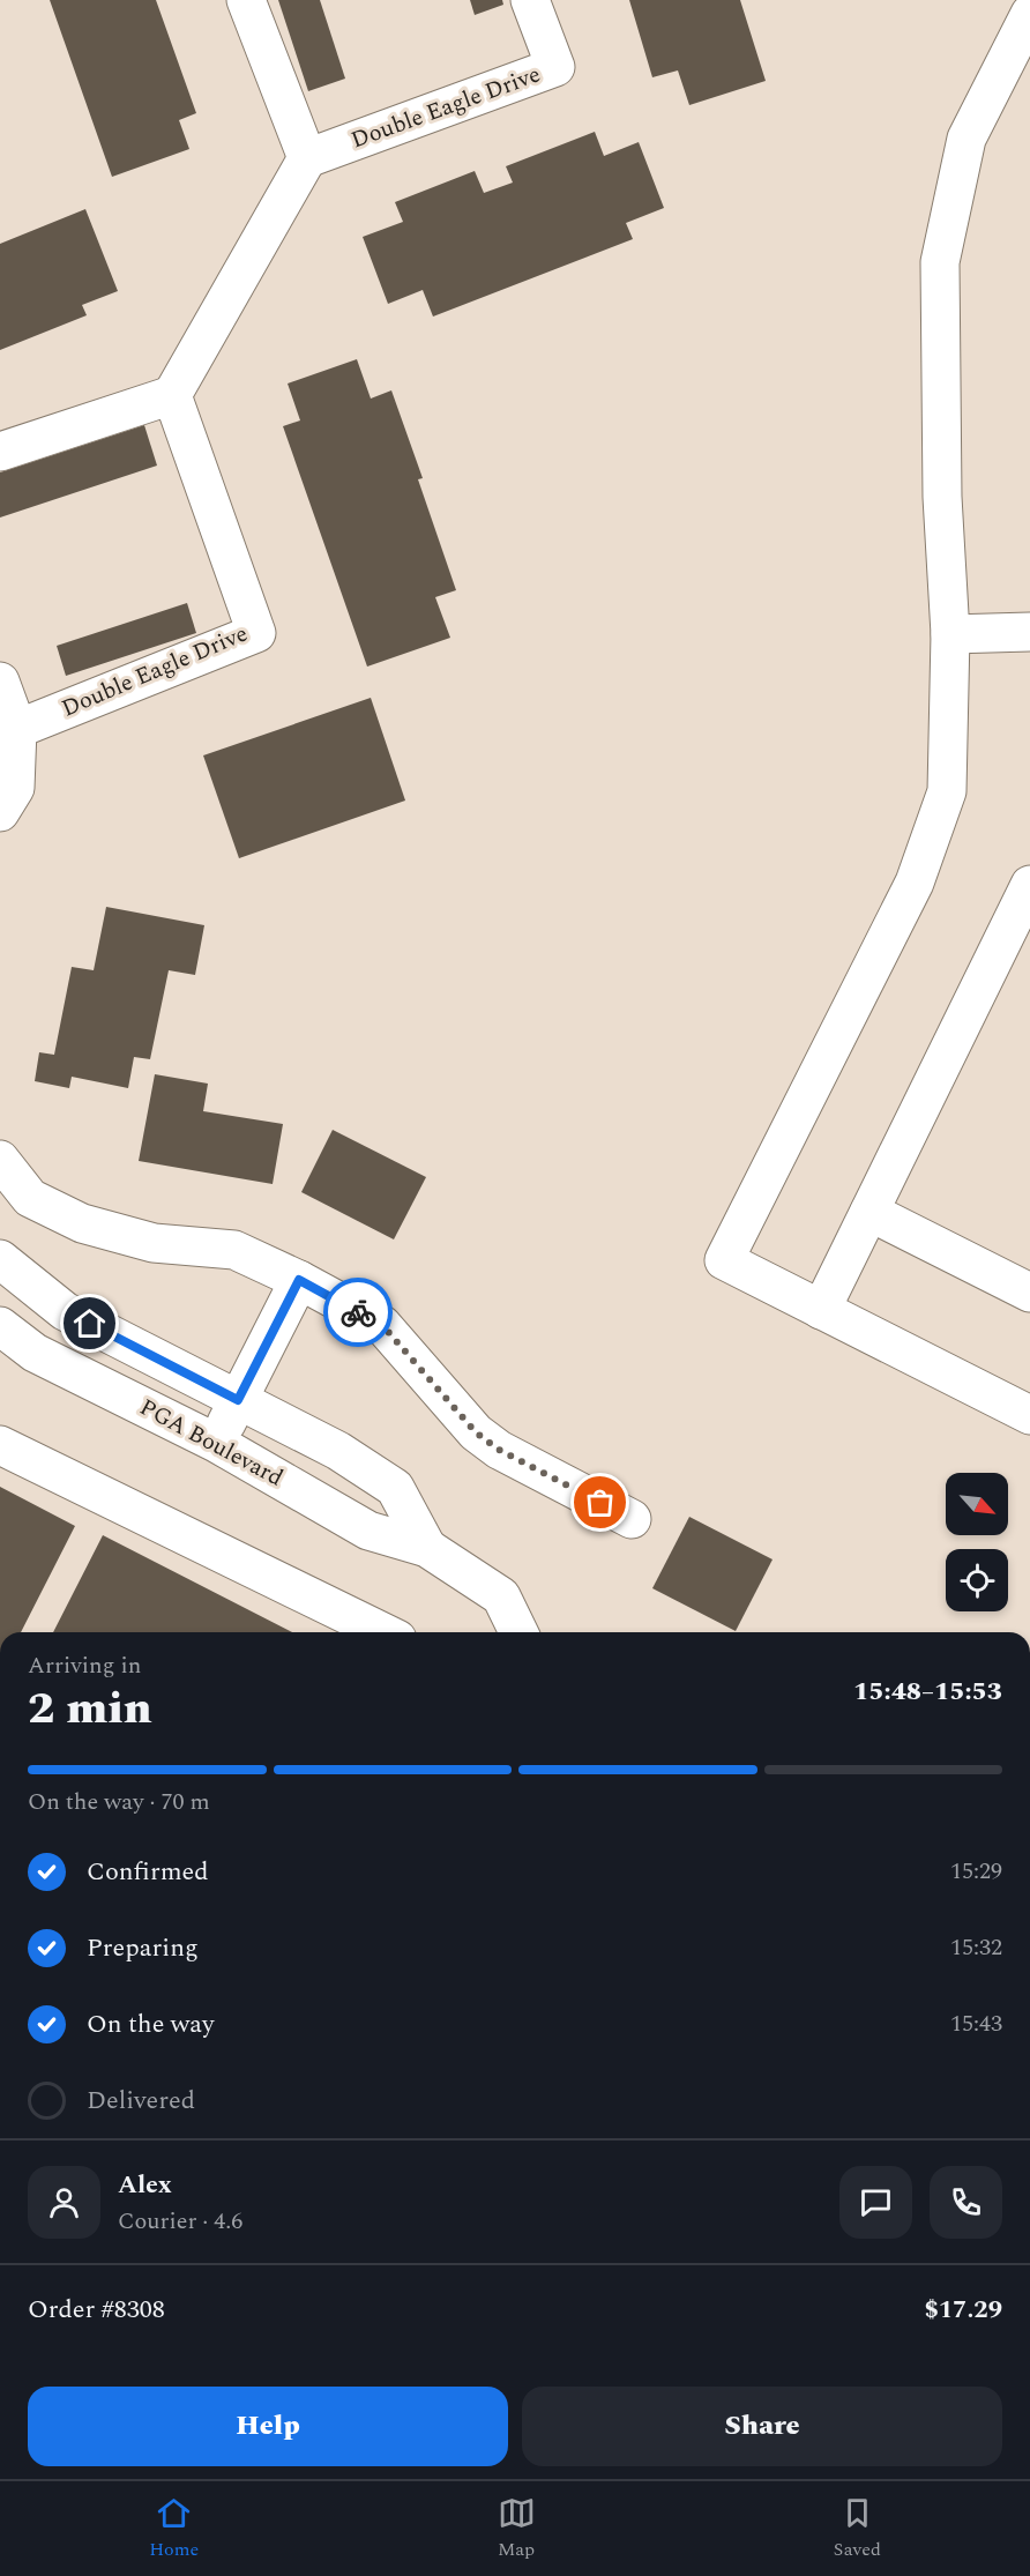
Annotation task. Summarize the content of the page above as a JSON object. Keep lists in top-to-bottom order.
{
  "streets": {
    "street": ["Double Eagle Drive", "PGA Boulevard"]
  },
  "north": "bottom right",
  "page": {
    "heading": ["2 min", "Arriving in", "15:48–15:53"],
    "panel": [
      "Alex",
      "Courier · 4.6",
      "Order #8308",
      "$17.29"
    ],
    "bar": "On the way · 70 m",
    "list": [
      ["Confirmed", "15:29"],
      ["Preparing", "15:32"],
      ["On the way", "15:43"],
      "Delivered"
    ],
    "buttons": ["Help", "Share"],
    "tabs": ["Home", "Map", "Saved"]
  }
}
